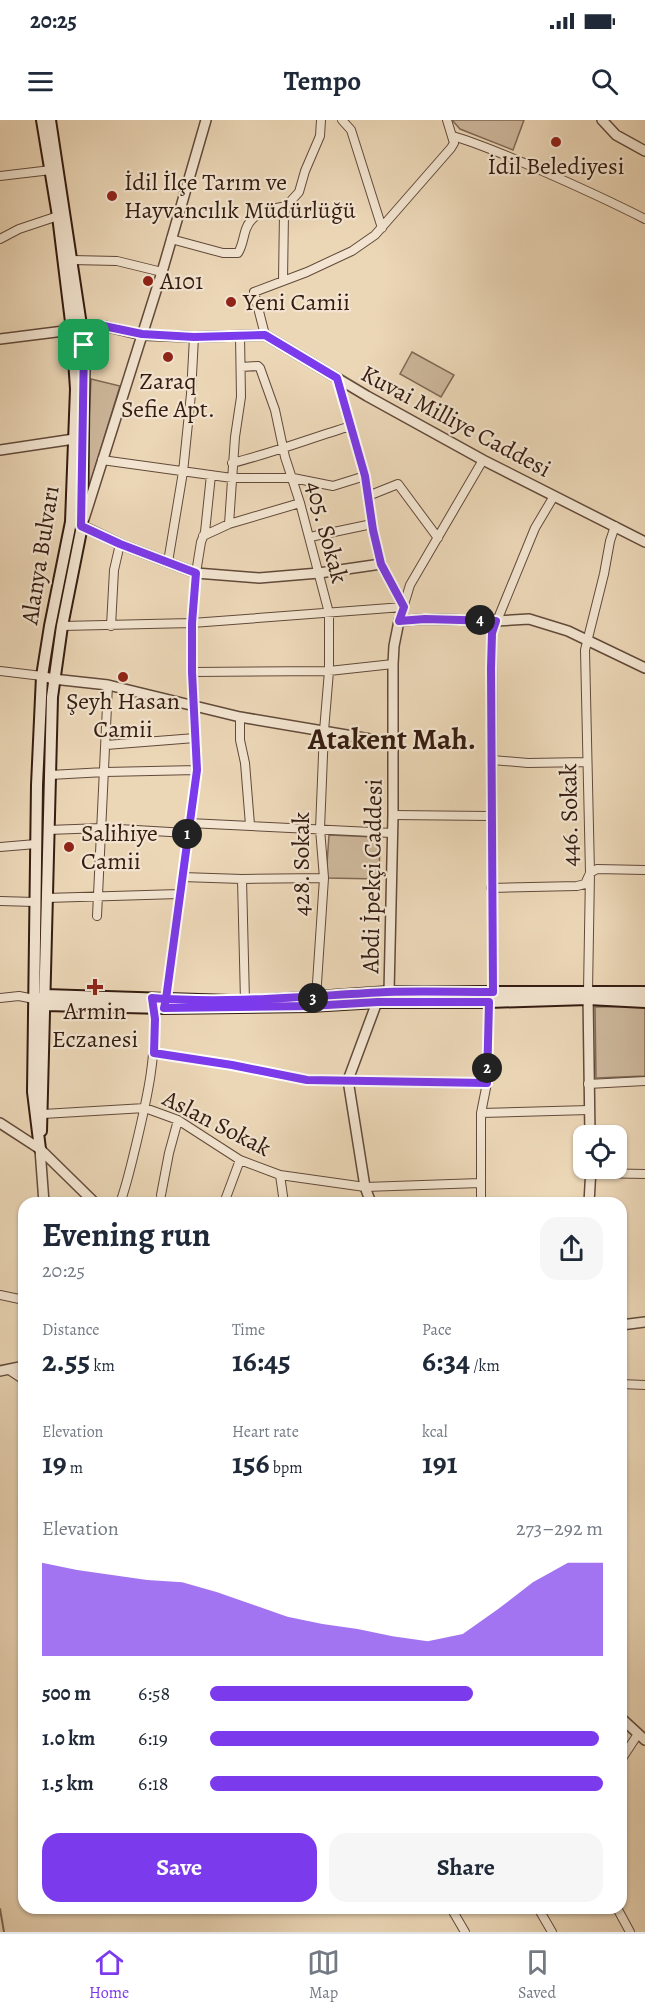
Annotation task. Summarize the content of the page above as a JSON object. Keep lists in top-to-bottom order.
{
  "streets": {
    "main road": ["Alanya Bulvarı"],
    "street": [
      "Kuvai Milliye Caddesi",
      "405. Sokak",
      "446. Sokak",
      "428. Sokak",
      "Abdi İpekçi Caddesi",
      "Aslan Sokak"
    ]
  },
  "crossings": [
    ["Kuvai Milliye Caddesi", "446. Sokak"],
    ["405. Sokak", "428. Sokak"],
    ["Alanya Bulvarı", "Aslan Sokak"]
  ],
  "districts": ["Atakent Mah."],
  "places": {
    "other": [
      "İdil Belediyesi",
      "İdil İlçe Tarım ve Hayvancılık Müdürlüğü",
      "A101",
      "Yeni Camii",
      "Zaraq Sefie Apt.",
      "Şeyh Hasan Camii",
      "Salihiye Camii"
    ],
    "health": ["Armin Eczanesi"]
  },
  "page": {
    "status": "20:25",
    "header": "Tempo",
    "pins": [
      "4",
      "1",
      "3",
      "2"
    ],
    "heading": ["Evening run", "20:25"],
    "stats": [
      ["Distance", "2.55 km"],
      ["Time", "16:45"],
      ["Pace", "6:34 /km"],
      ["Elevation", "19 m"],
      ["Heart rate", "156 bpm"],
      ["kcal", "191"]
    ],
    "chart": ["Elevation", "273–292 m"],
    "list": [
      {
        "name": "500 m",
        "note": "6:58"
      },
      {
        "name": "1.0 km",
        "note": "6:19"
      },
      {
        "name": "1.5 km",
        "note": "6:18"
      }
    ],
    "buttons": ["Save", "Share"],
    "tabs": ["Home", "Map", "Saved"]
  }
}
